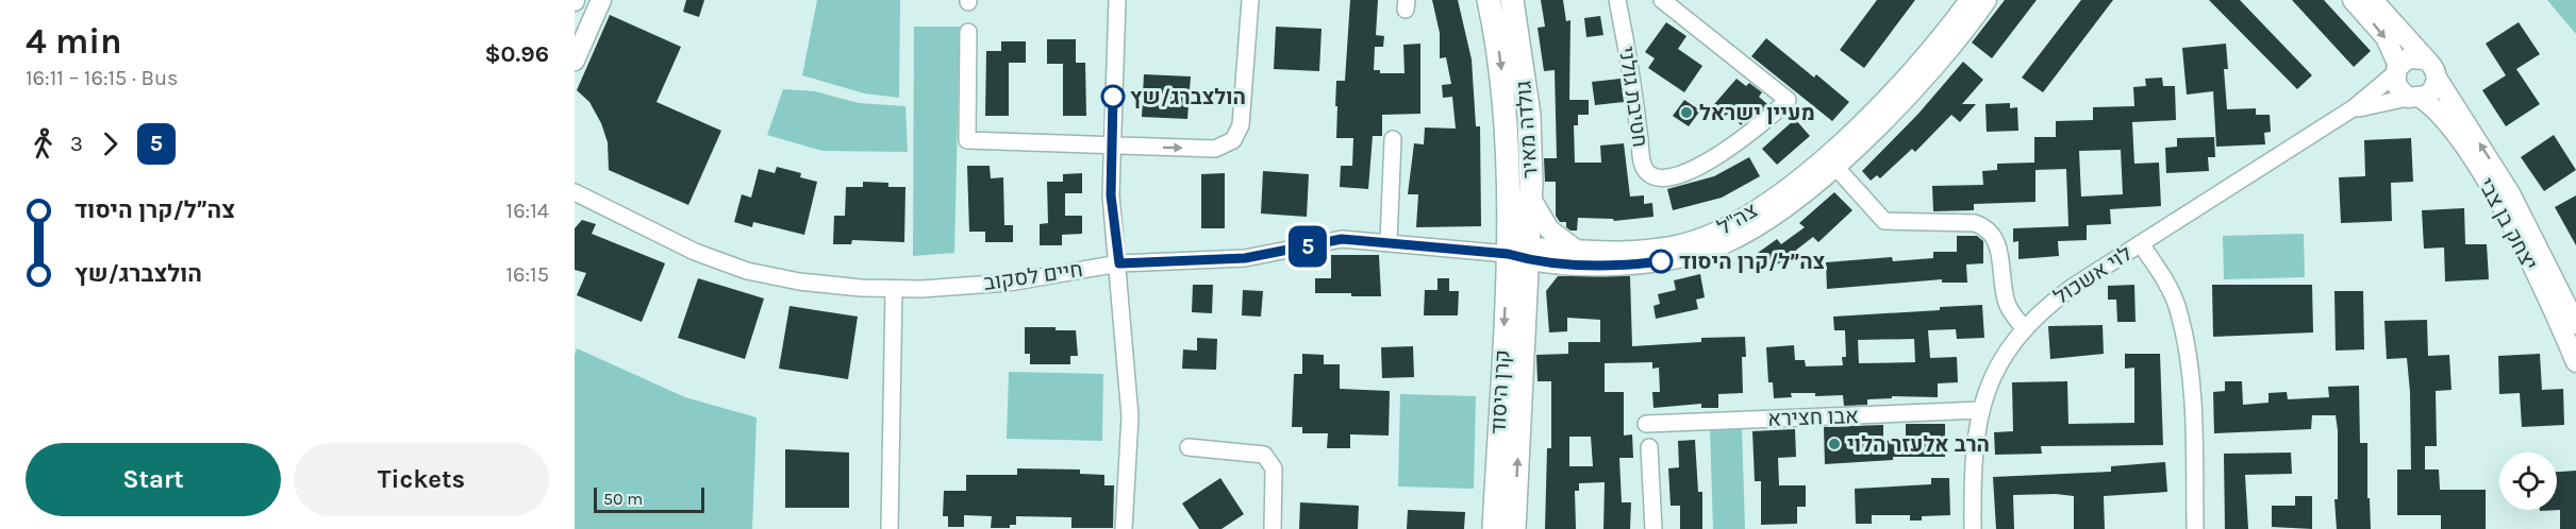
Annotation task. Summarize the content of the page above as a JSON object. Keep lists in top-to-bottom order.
{
  "streets": {
    "main road": ["גולדה מאיר", "קרן היסוד"],
    "street": [
      "חטיבת גולני",
      "צה\"ל",
      "יצחק בן צבי",
      "לוי אשכול",
      "חיים לסקוב",
      "אבו חצירא"
    ]
  },
  "crossings": [
    ["גולדה מאיר", "צה\"ל"],
    ["גולדה מאיר", "חיים לסקוב"],
    ["גולדה מאיר", "קרן היסוד"],
    ["צה\"ל", "חיים לסקוב"],
    ["צה\"ל", "קרן היסוד"],
    ["יצחק בן צבי", "לוי אשכול"],
    ["לוי אשכול", "אבו חצירא"],
    ["חיים לסקוב", "קרן היסוד"]
  ],
  "places": [
    "הולצברג/שץ",
    "מעיין ישראל",
    "צה״ל/קרן היסוד",
    "הרב אלעזר הלוי"
  ],
  "lines": ["bus line 5"],
  "scale_bar": "50 m",
  "page": {
    "heading": ["4 min", "16:11 – 16:15 · Bus", "$0.96"],
    "on_map": "5",
    "legs": ["3", "5"],
    "list": [
      {
        "name": "צה״ל/קרן היסוד",
        "value": "16:14"
      },
      {
        "name": "הולצברג/שץ",
        "value": "16:15"
      }
    ],
    "buttons": ["Start", "Tickets"],
    "scale": "50 m"
  }
}
